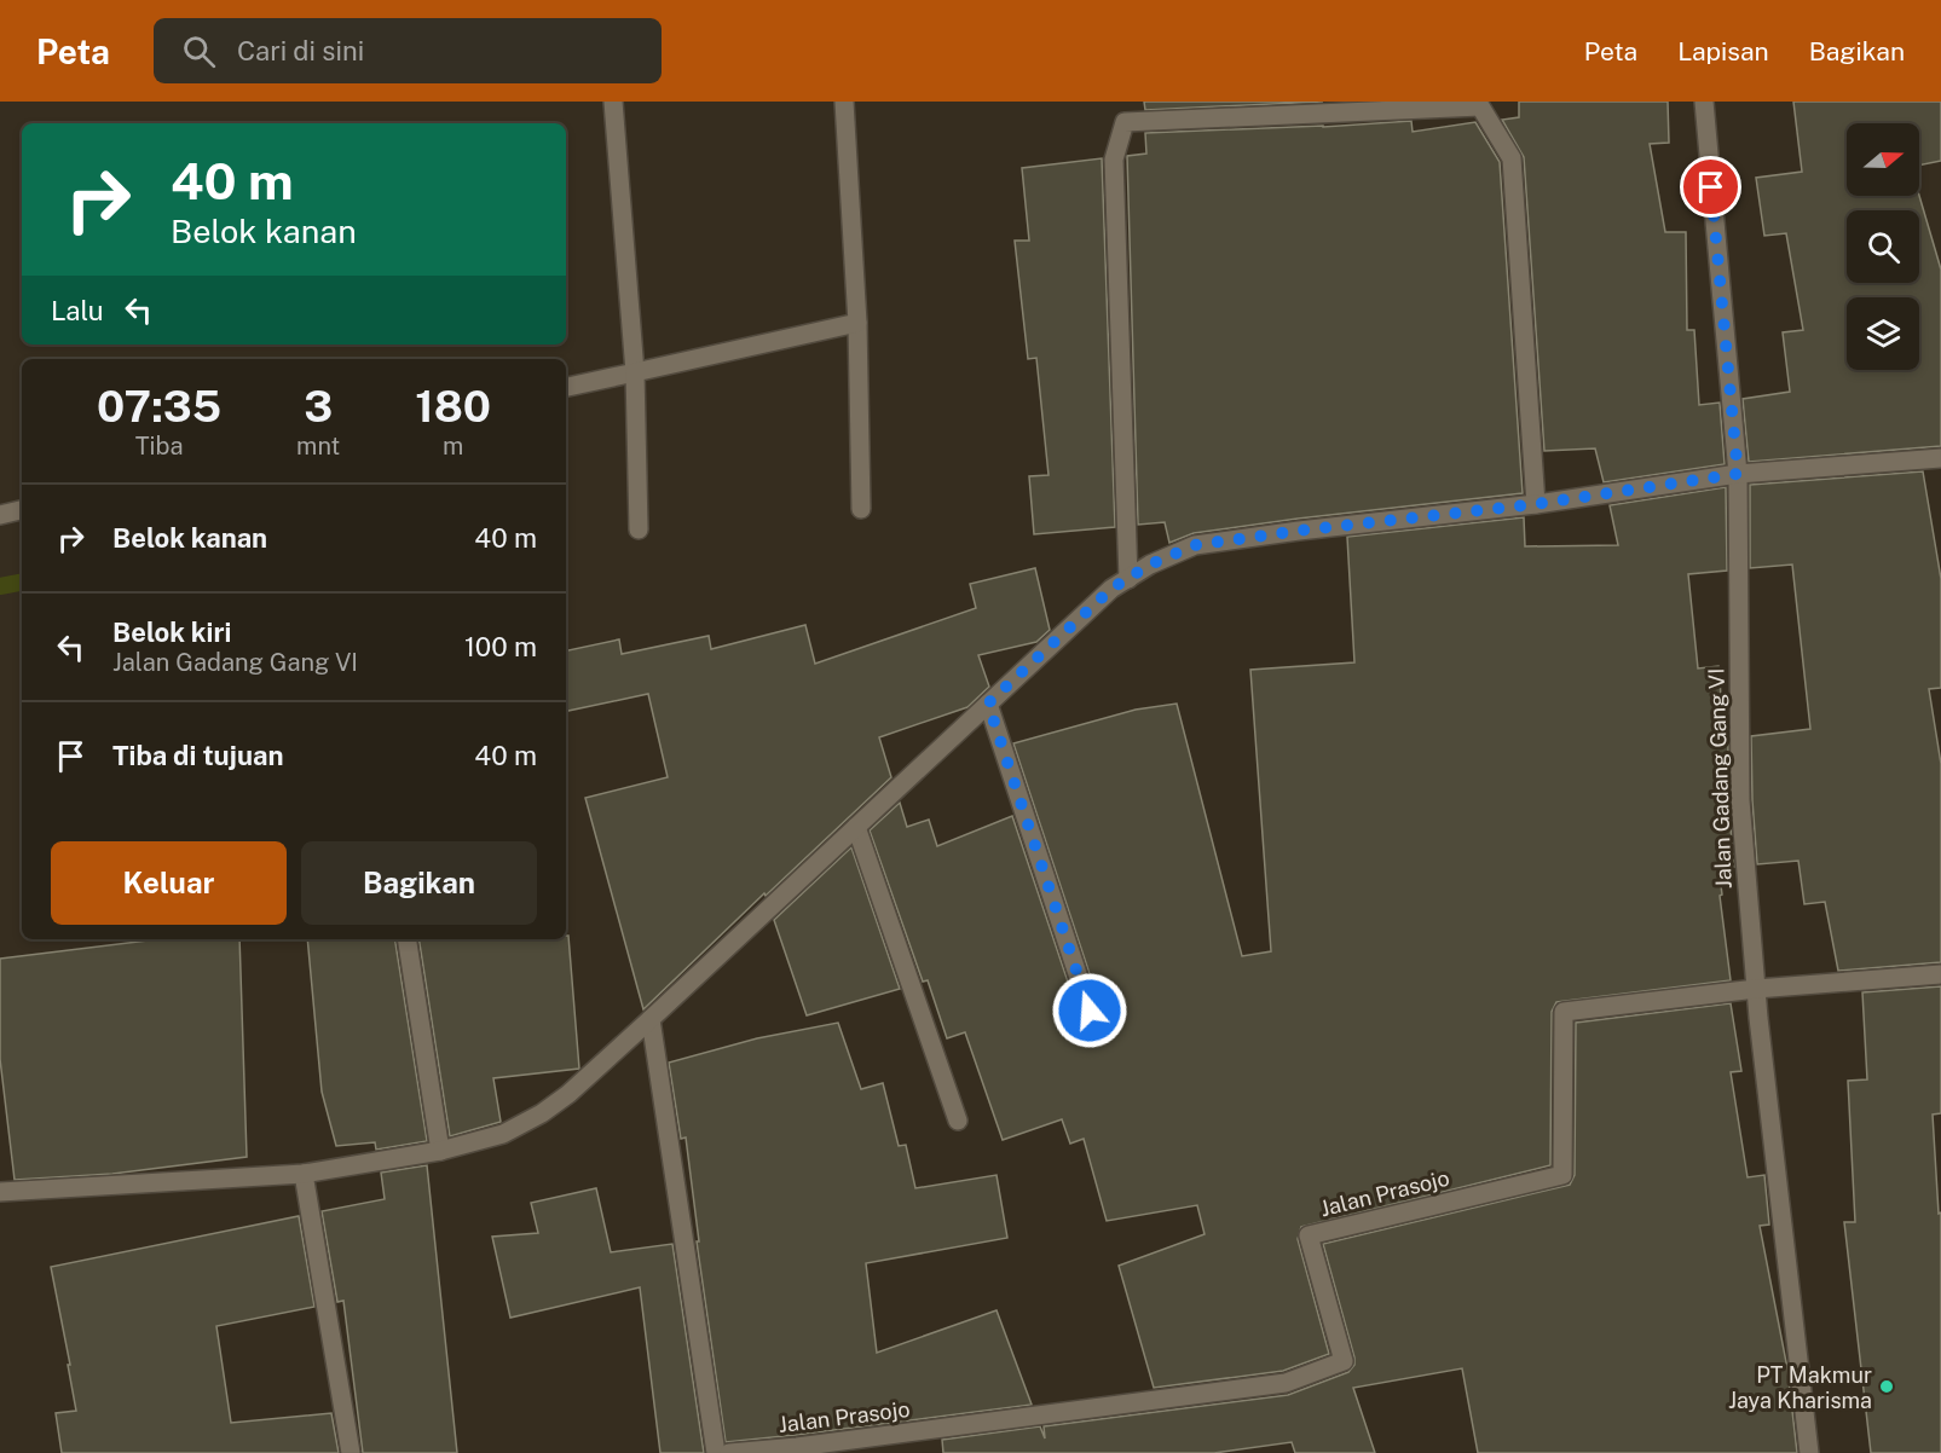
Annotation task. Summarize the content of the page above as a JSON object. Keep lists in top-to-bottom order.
{
  "streets": {
    "street": ["Jalan Gadang Gang VI", "Jalan Prasojo"]
  },
  "crossings": [
    ["Jalan Gadang Gang VI", "Jalan Prasojo"]
  ],
  "places": ["PT Makmur Jaya Kharisma"],
  "north": "right",
  "page": {
    "header": "Peta",
    "search": "Cari di sini",
    "nav": ["Peta", "Lapisan", "Bagikan"],
    "turn": ["40 m", "Belok kanan"],
    "then": "Lalu",
    "eta": [
      "07:35",
      "Tiba",
      "3",
      "mnt",
      "180",
      "m"
    ],
    "list": [
      {
        "name": "Belok kanan",
        "value": "40 m"
      },
      {
        "name": "Belok kiri",
        "note": "Jalan Gadang Gang VI",
        "value": "100 m"
      },
      {
        "name": "Tiba di tujuan",
        "value": "40 m"
      }
    ],
    "buttons": ["Keluar", "Bagikan"]
  }
}
